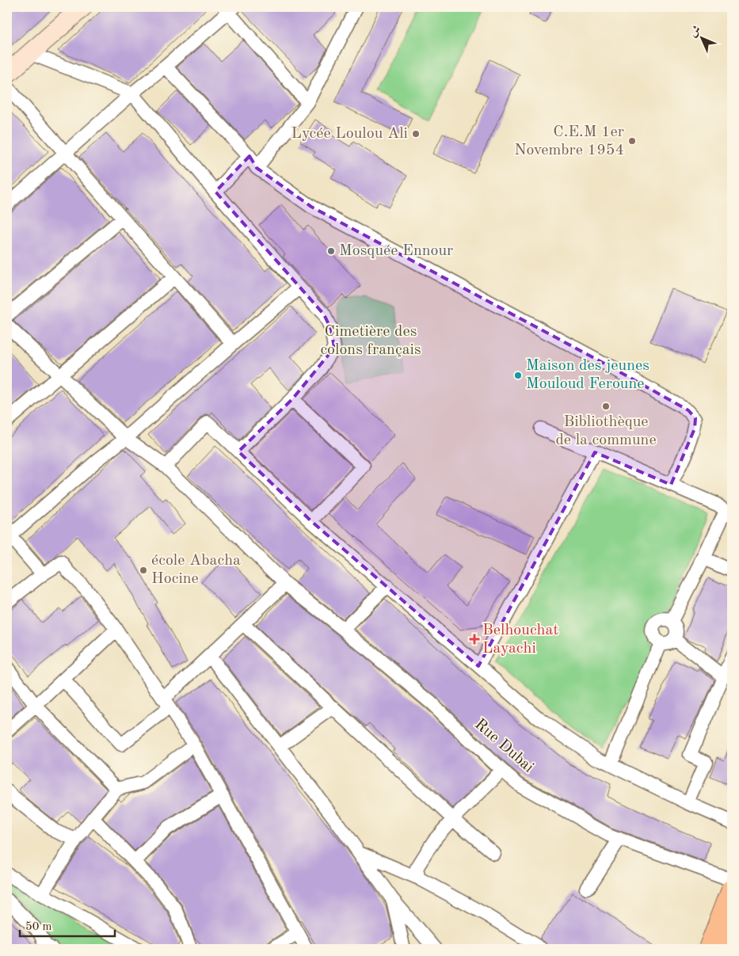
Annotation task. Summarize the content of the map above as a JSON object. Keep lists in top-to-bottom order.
{
  "streets": {
    "street": ["Rue Dubai"]
  },
  "parks": ["Cimetière des colons français"],
  "places": {
    "other": [
      "Lycée Loulou Ali",
      "C.E.M 1er Novembre 1954",
      "Mosquée Ennour",
      "Maison des jeunes Mouloud Feroune",
      "Bibliothèque de la commune",
      "école Abacha Hocine"
    ],
    "health": ["Belhouchat Layachi"]
  },
  "scale_bar": "50 m",
  "north": "top left"
}
